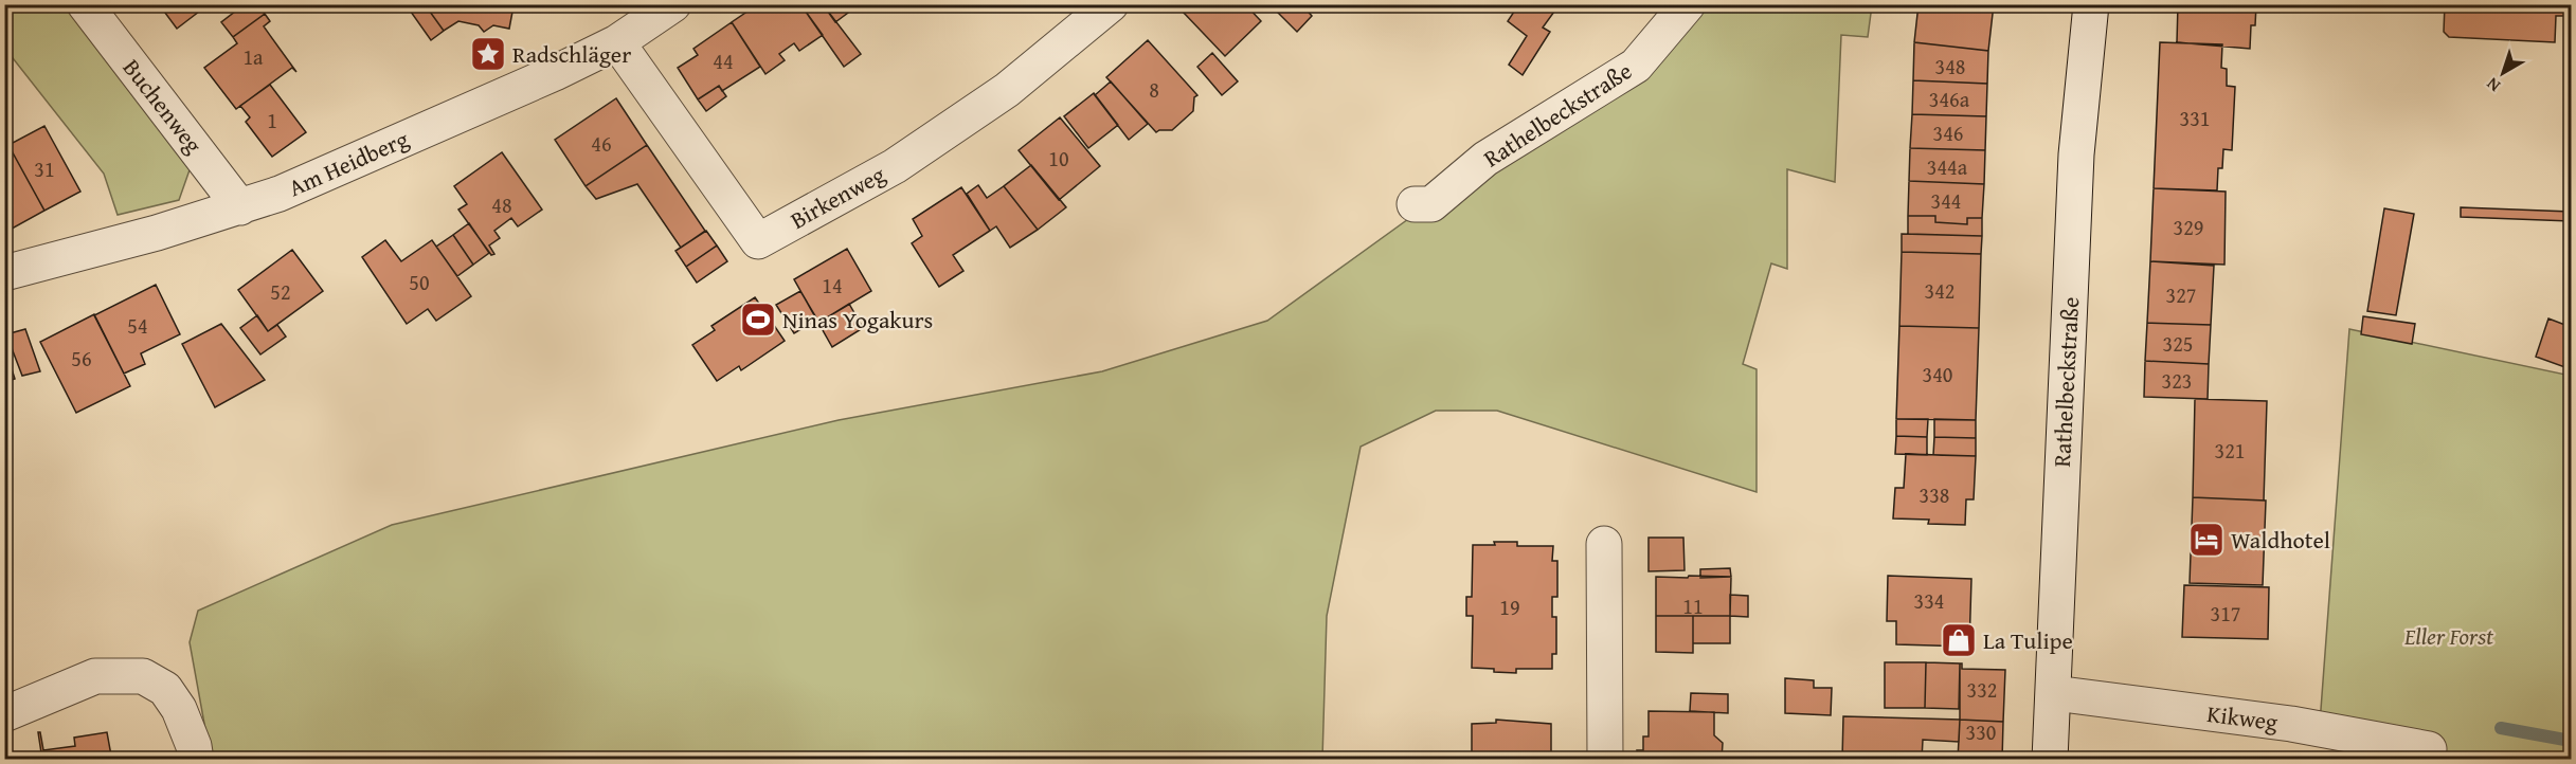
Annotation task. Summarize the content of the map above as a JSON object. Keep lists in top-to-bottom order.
{
  "streets": {
    "street": [
      "Buchenweg",
      "Rathelbeckstraße",
      "Am Heidberg",
      "Birkenweg",
      "Kikweg"
    ]
  },
  "crossings": [
    ["Buchenweg", "Am Heidberg"],
    ["Rathelbeckstraße", "Kikweg"],
    ["Am Heidberg", "Birkenweg"]
  ],
  "parks": ["Eller Forst"],
  "places": {
    "place": ["Radschläger"],
    "sports": ["Ninas Yogakurs"],
    "hotel": ["Waldhotel"],
    "shop": ["La Tulipe"]
  },
  "house_numbers": [
    "1a",
    "44",
    "348",
    "8",
    "346a",
    "331",
    "1",
    "346",
    "46",
    "10",
    "344a",
    "31",
    "344",
    "48",
    "329",
    "50",
    "14",
    "342",
    "52",
    "327",
    "54",
    "325",
    "56",
    "340",
    "323",
    "321",
    "338",
    "334",
    "11",
    "19",
    "317",
    "332",
    "330"
  ],
  "north": "bottom left"
}
